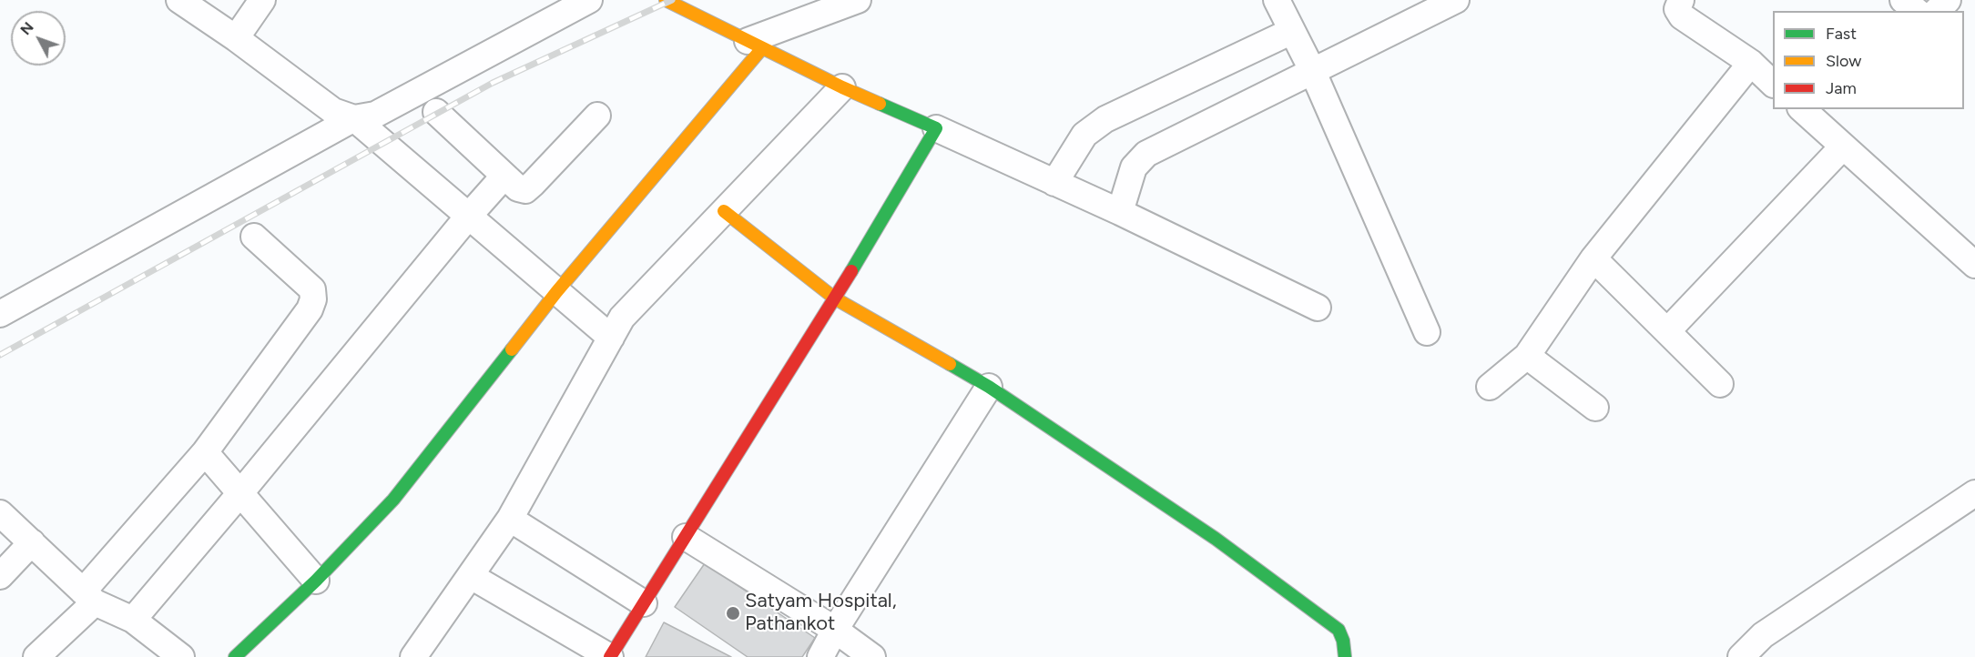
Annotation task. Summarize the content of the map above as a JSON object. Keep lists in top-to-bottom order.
{
  "places": ["Satyam Hospital, Pathankot"],
  "legend": ["Fast", "Slow", "Jam"],
  "north": "top left"
}
